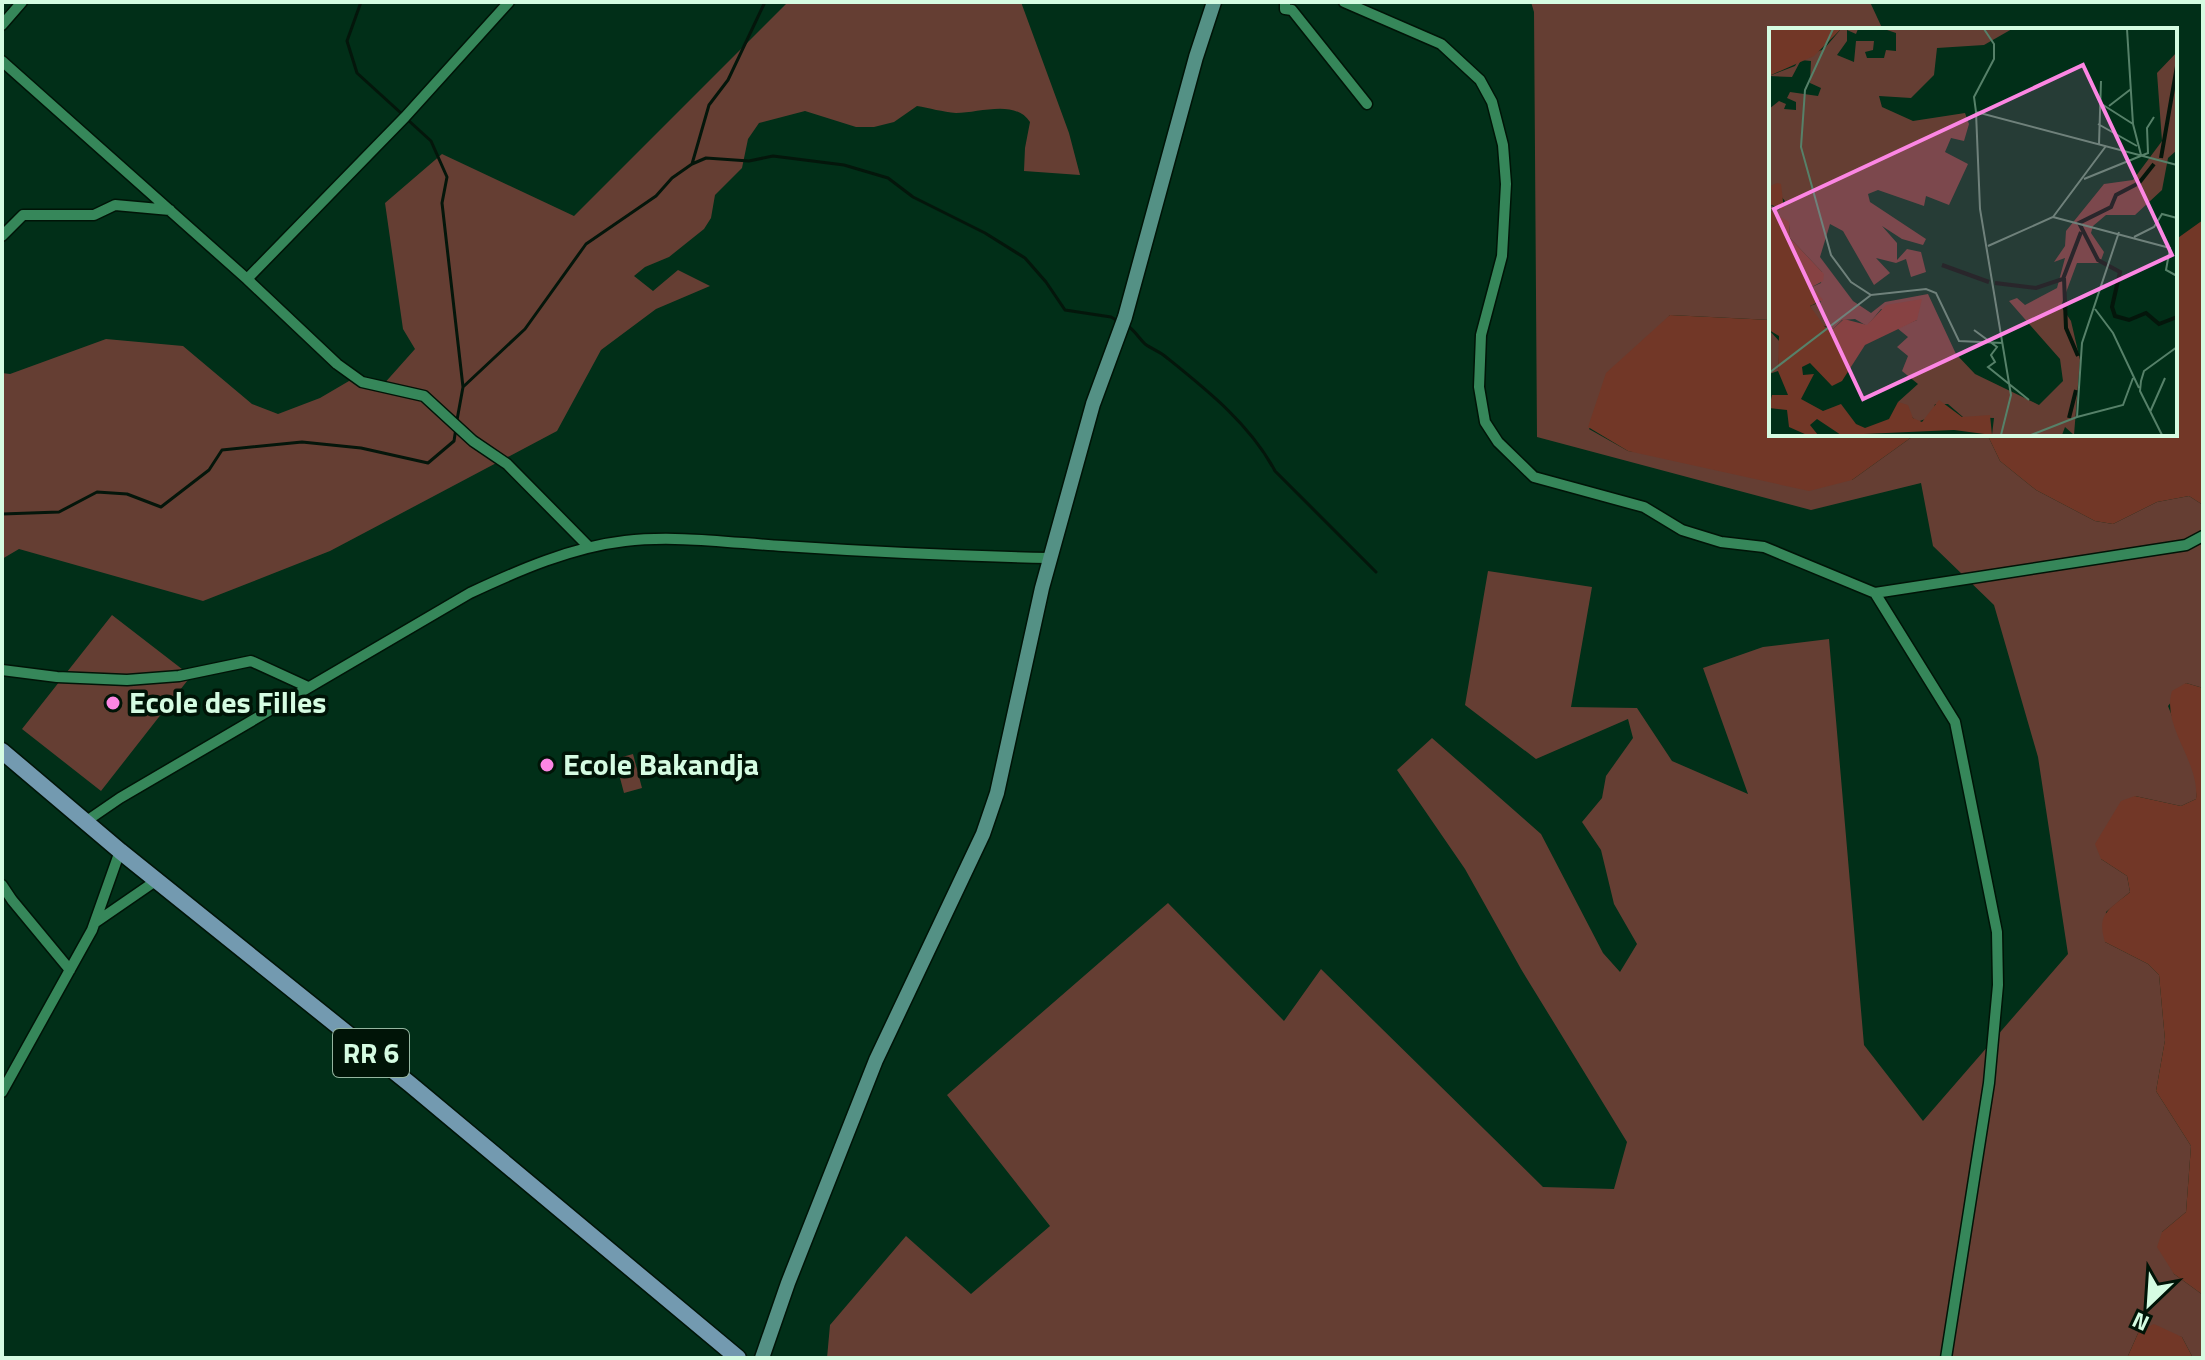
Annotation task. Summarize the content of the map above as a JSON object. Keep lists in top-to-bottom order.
{
  "streets": {
    "main road": ["RR 6"]
  },
  "places": ["Ecole des Filles", "Ecole Bakandja"],
  "north": "bottom left"
}
